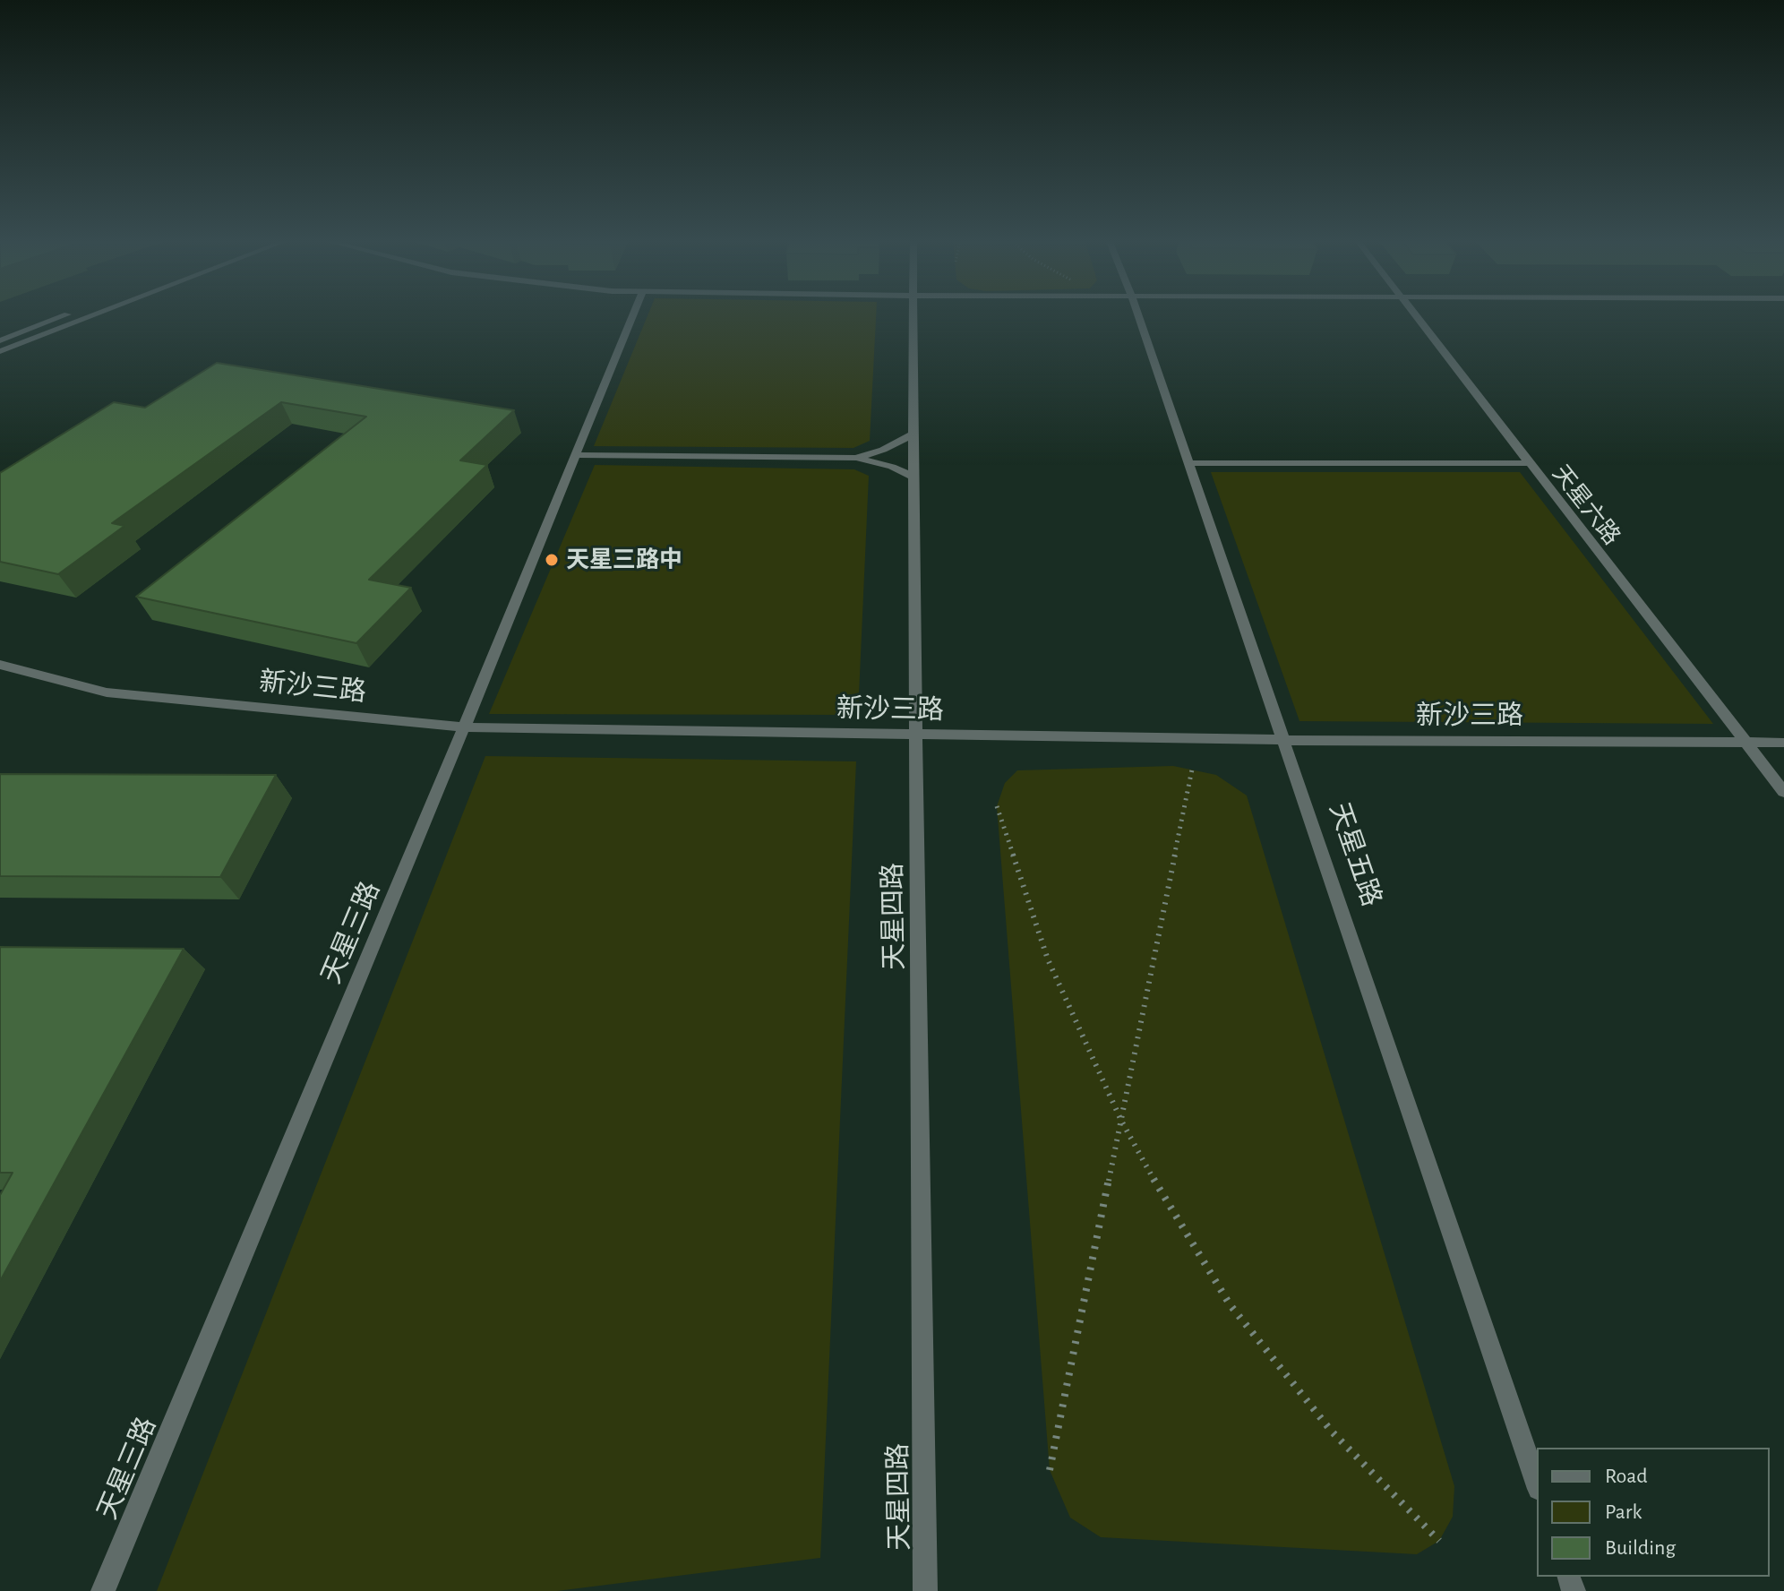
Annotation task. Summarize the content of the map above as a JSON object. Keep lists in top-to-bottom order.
{
  "streets": {
    "street": [
      "天星六路",
      "新沙三路",
      "天星五路",
      "天星四路",
      "天星三路"
    ]
  },
  "crossings": [
    ["天星六路", "新沙三路"],
    ["新沙三路", "天星五路"],
    ["新沙三路", "天星四路"],
    ["新沙三路", "天星三路"]
  ],
  "places": ["天星三路中"],
  "legend": ["Road", "Park", "Building"]
}
